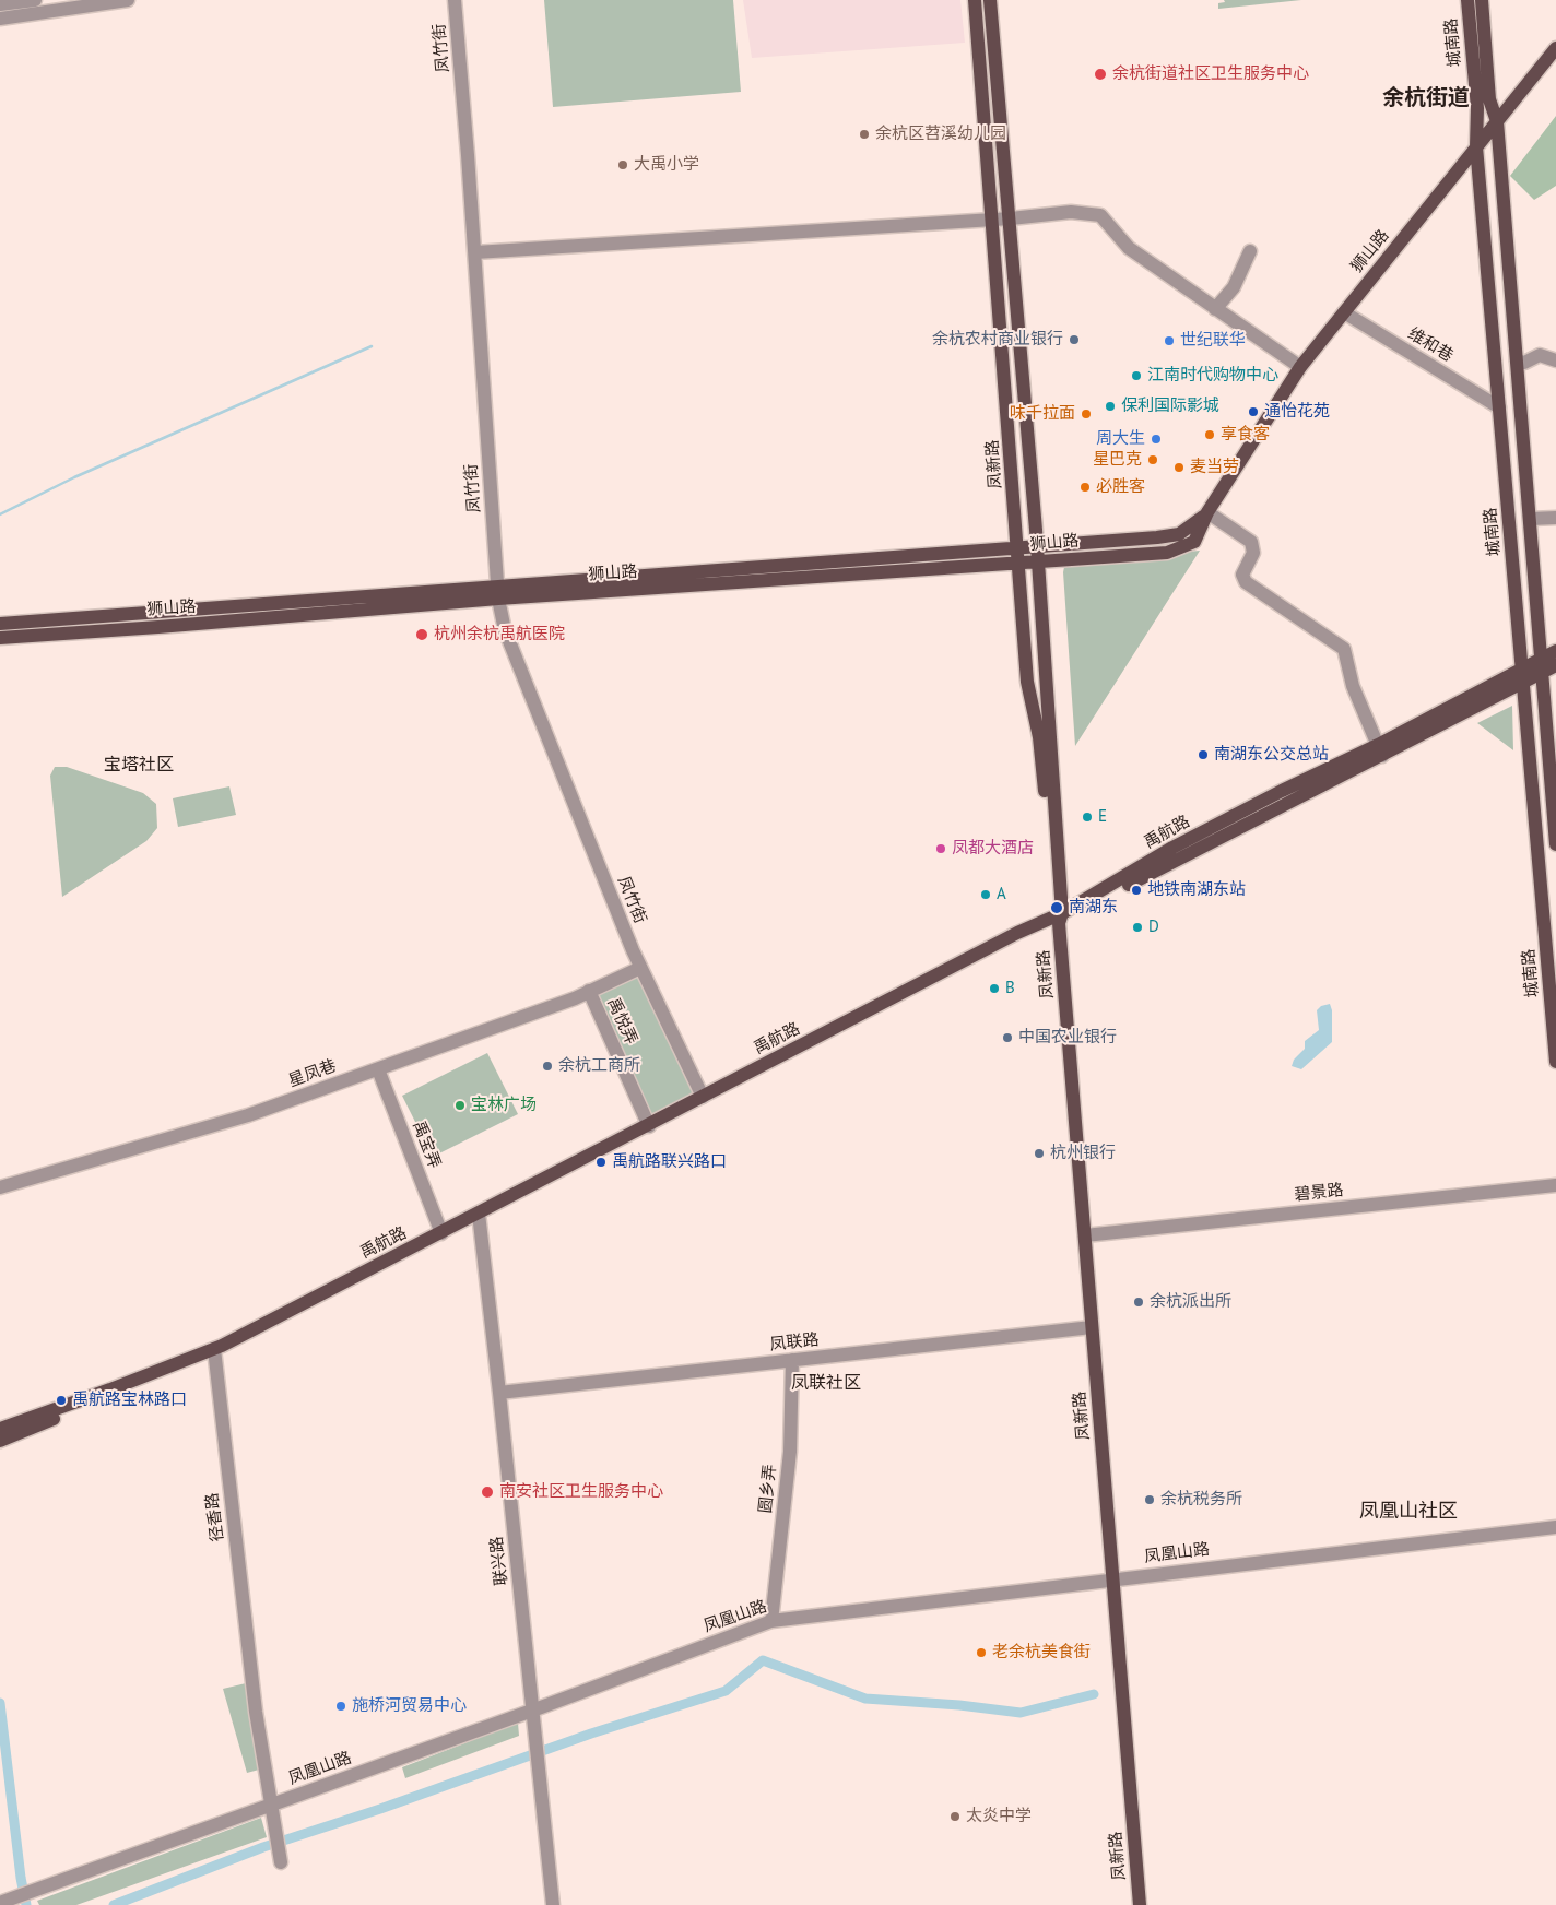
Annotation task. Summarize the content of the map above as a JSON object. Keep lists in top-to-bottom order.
{
  "streets": {
    "main road": [
      "城南路",
      "狮山路",
      "凤新路",
      "禹航路"
    ],
    "street": [
      "凤竹街",
      "维和巷",
      "禹悦弄",
      "星凤巷",
      "禹宝弄",
      "碧景路",
      "凤联路",
      "圆乡弄",
      "径香路",
      "凤凰山路",
      "联兴路"
    ]
  },
  "crossings": [
    ["城南路", "狮山路"],
    ["城南路", "维和巷"],
    ["城南路", "禹航路"],
    ["凤竹街", "狮山路"],
    ["凤竹街", "禹航路"],
    ["凤竹街", "星凤巷"],
    ["狮山路", "维和巷"],
    ["狮山路", "凤新路"],
    ["凤新路", "禹航路"],
    ["凤新路", "碧景路"],
    ["凤新路", "凤联路"],
    ["凤新路", "凤凰山路"],
    ["禹航路", "禹悦弄"],
    ["禹航路", "禹宝弄"],
    ["禹航路", "径香路"],
    ["禹航路", "联兴路"],
    ["禹悦弄", "星凤巷"],
    ["星凤巷", "禹宝弄"],
    ["凤联路", "圆乡弄"],
    ["凤联路", "联兴路"],
    ["圆乡弄", "凤凰山路"],
    ["径香路", "凤凰山路"],
    ["凤凰山路", "联兴路"]
  ],
  "districts": [
    "余杭街道",
    "宝塔社区",
    "凤联社区",
    "凤凰山社区"
  ],
  "places": [
    "余杭街道社区卫生服务中心",
    "余杭区苕溪幼儿园",
    "大禹小学",
    "余杭农村商业银行",
    "世纪联华",
    "江南时代购物中心",
    "保利国际影城",
    "通怡花苑",
    "味千拉面",
    "享食客",
    "周大生",
    "星巴克",
    "麦当劳",
    "必胜客",
    "杭州余杭禹航医院",
    "南湖东公交总站",
    "E",
    "凤都大酒店",
    "地铁南湖东站",
    "A",
    "南湖东",
    "D",
    "B",
    "中国农业银行",
    "余杭工商所",
    "宝林广场",
    "杭州银行",
    "禹航路联兴路口",
    "余杭派出所",
    "禹航路宝林路口",
    "南安社区卫生服务中心",
    "余杭税务所",
    "老余杭美食街",
    "施桥河贸易中心",
    "太炎中学"
  ]
}
